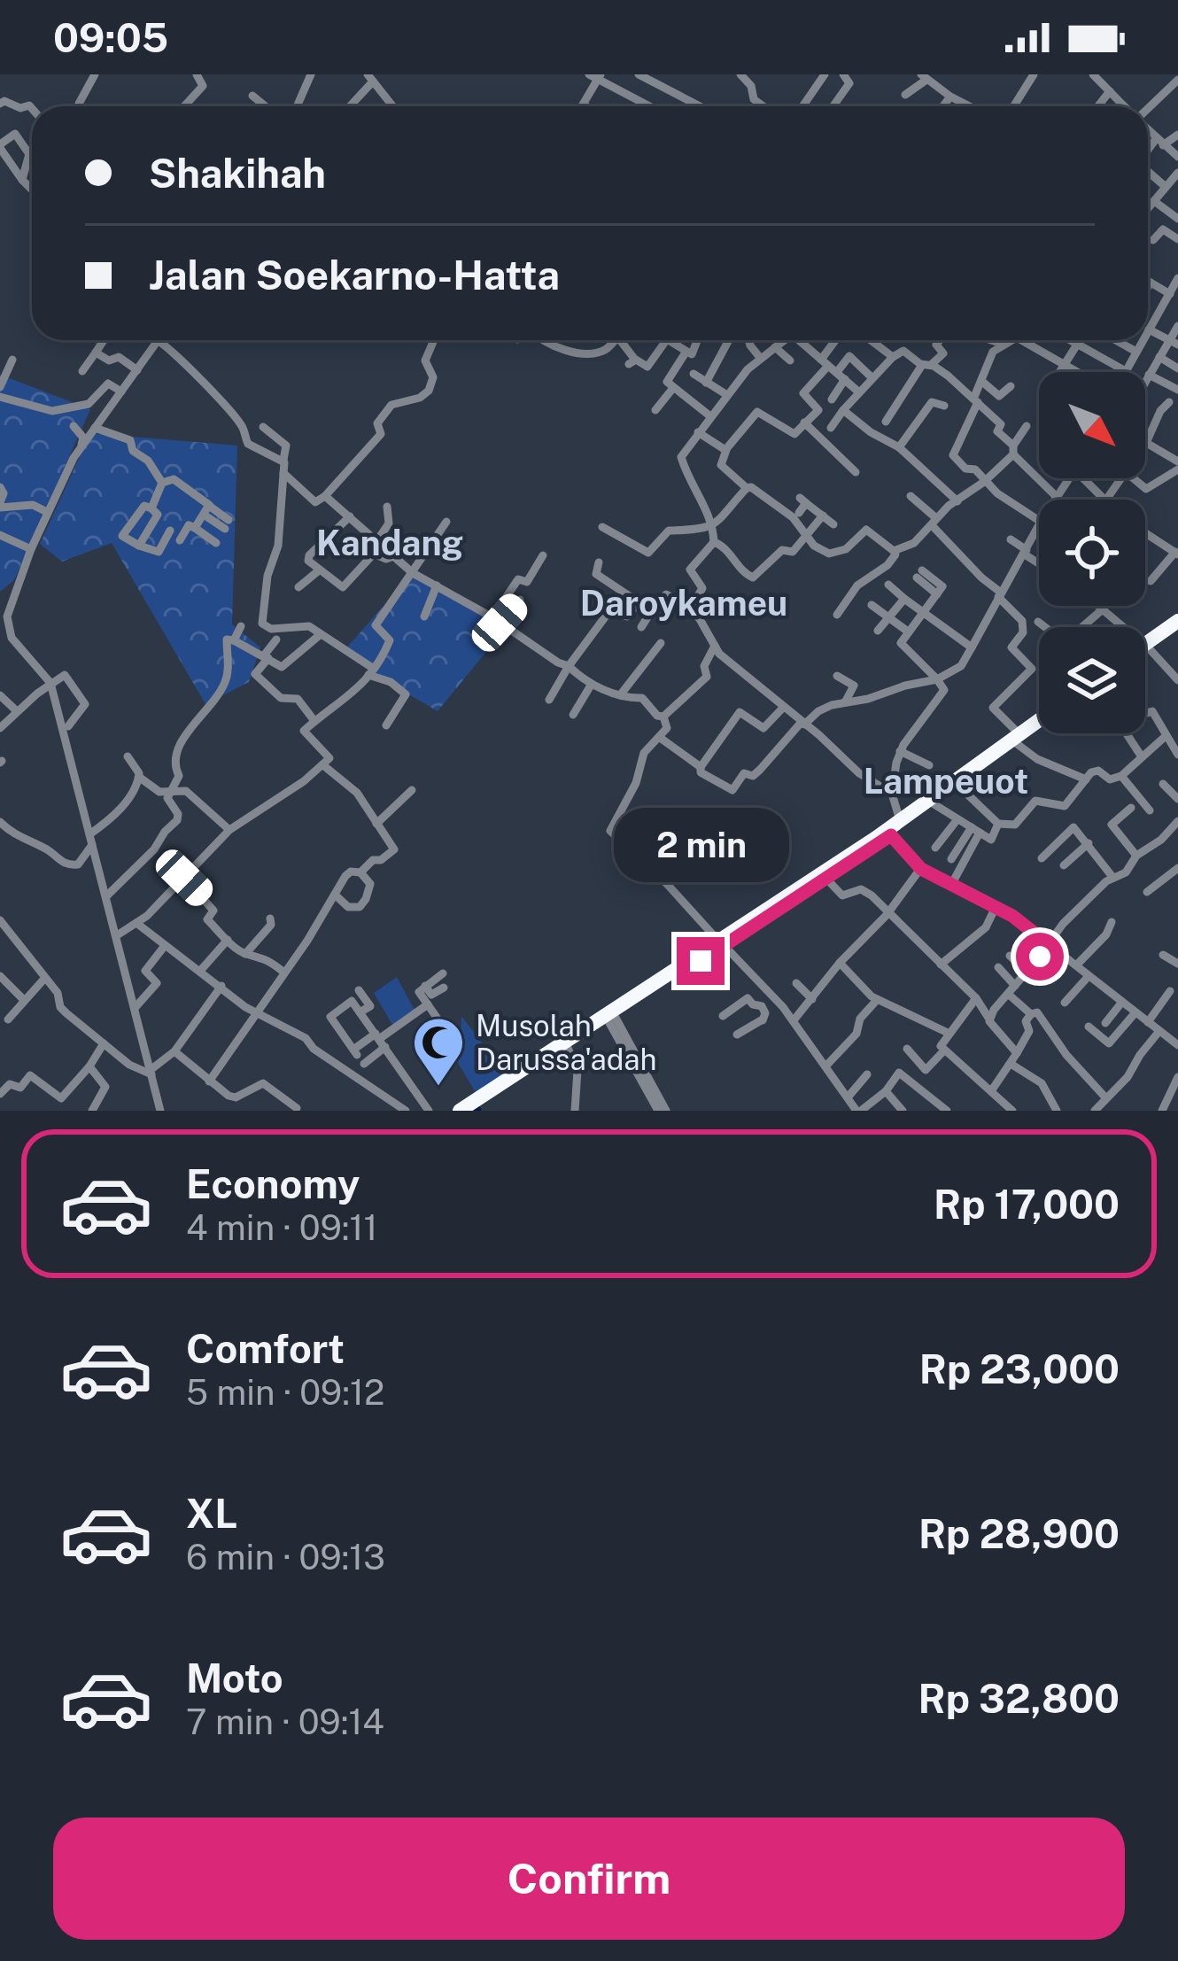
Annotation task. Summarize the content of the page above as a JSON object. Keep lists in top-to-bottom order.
{
  "districts": ["Kandang", "Daroykameu", "Lampeuot"],
  "places": {
    "mosque": ["Musolah Darussa'adah"]
  },
  "north": "bottom right",
  "page": {
    "status": "09:05",
    "banner": ["Shakihah", "Jalan Soekarno-Hatta"],
    "bubble": "2 min",
    "list": [
      {
        "name": "Economy",
        "note": "4 min · 09:11",
        "value": "Rp 17,000"
      },
      {
        "name": "Comfort",
        "note": "5 min · 09:12",
        "value": "Rp 23,000"
      },
      {
        "name": "XL",
        "note": "6 min · 09:13",
        "value": "Rp 28,900"
      },
      {
        "name": "Moto",
        "note": "7 min · 09:14",
        "value": "Rp 32,800"
      }
    ],
    "buttons": "Confirm"
  }
}
